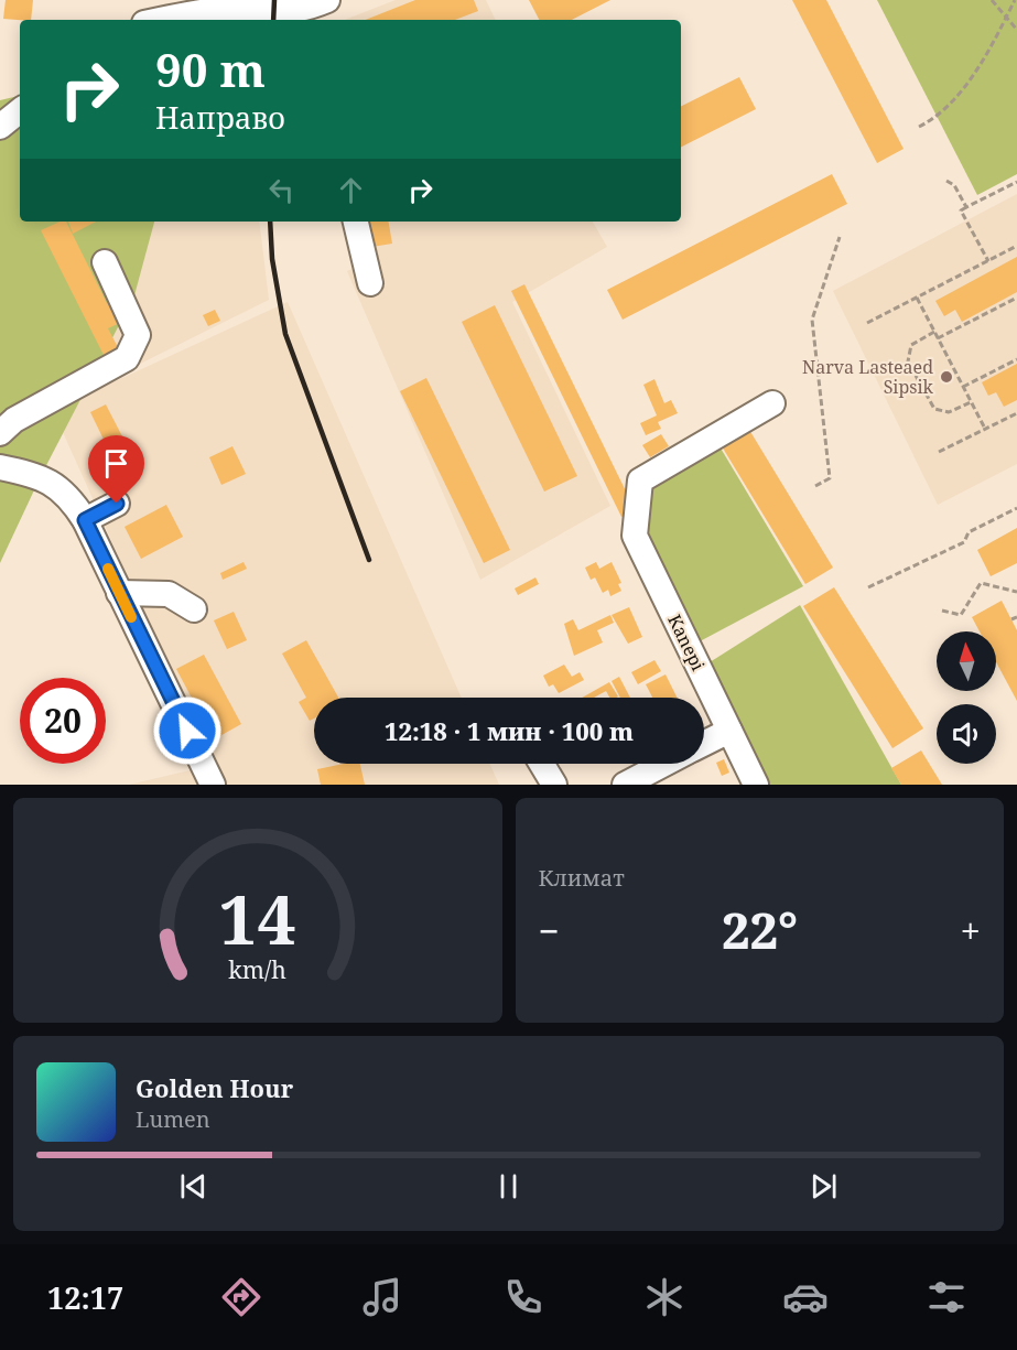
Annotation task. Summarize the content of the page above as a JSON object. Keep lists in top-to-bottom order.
{
  "streets": {
    "street": ["Kanepi"]
  },
  "places": ["Narva Lasteaed Sipsik"],
  "north": "top",
  "page": {
    "turn": ["90 m", "Направо"],
    "limit": "20",
    "trip": "12:18 · 1 мин · 100 m",
    "tile": "Климат",
    "heat": ["−", "22°", "+"],
    "song": ["Golden Hour", "Lumen"],
    "tabs": "12:17",
    "gauge": ["14", "km/h"]
  }
}
